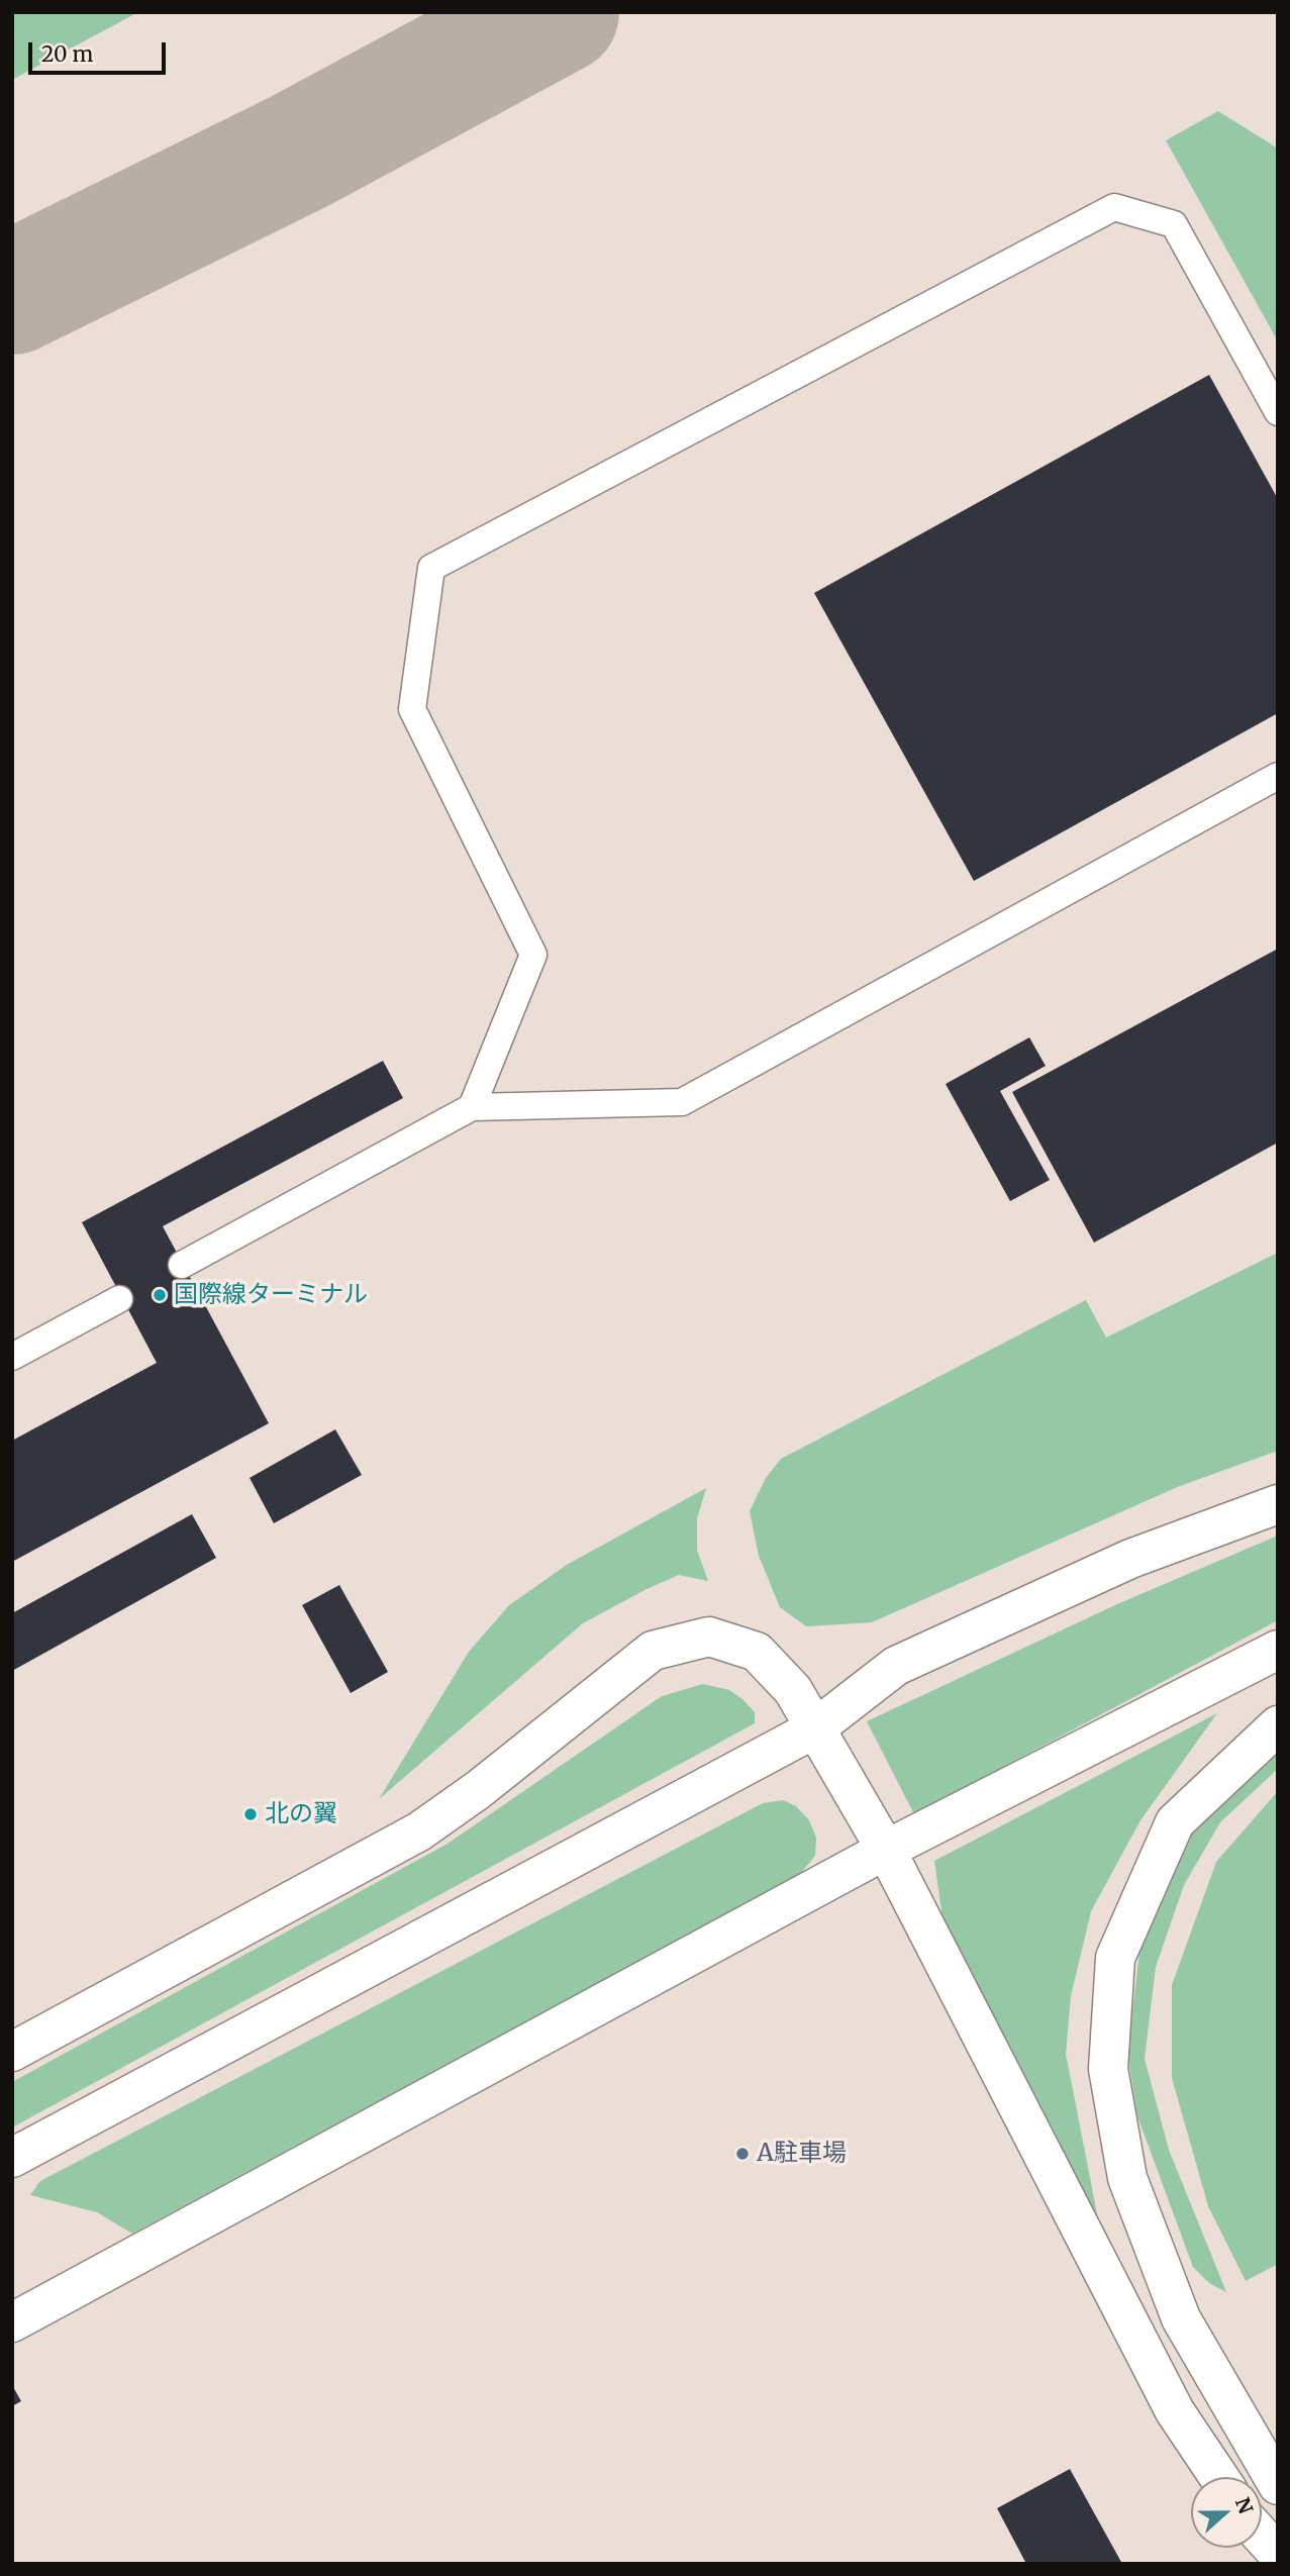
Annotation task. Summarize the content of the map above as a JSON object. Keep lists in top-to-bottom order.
{
  "places": ["国際線ターミナル", "北の翼", "A駐車場"],
  "scale_bar": "20 m",
  "north": "right"
}
